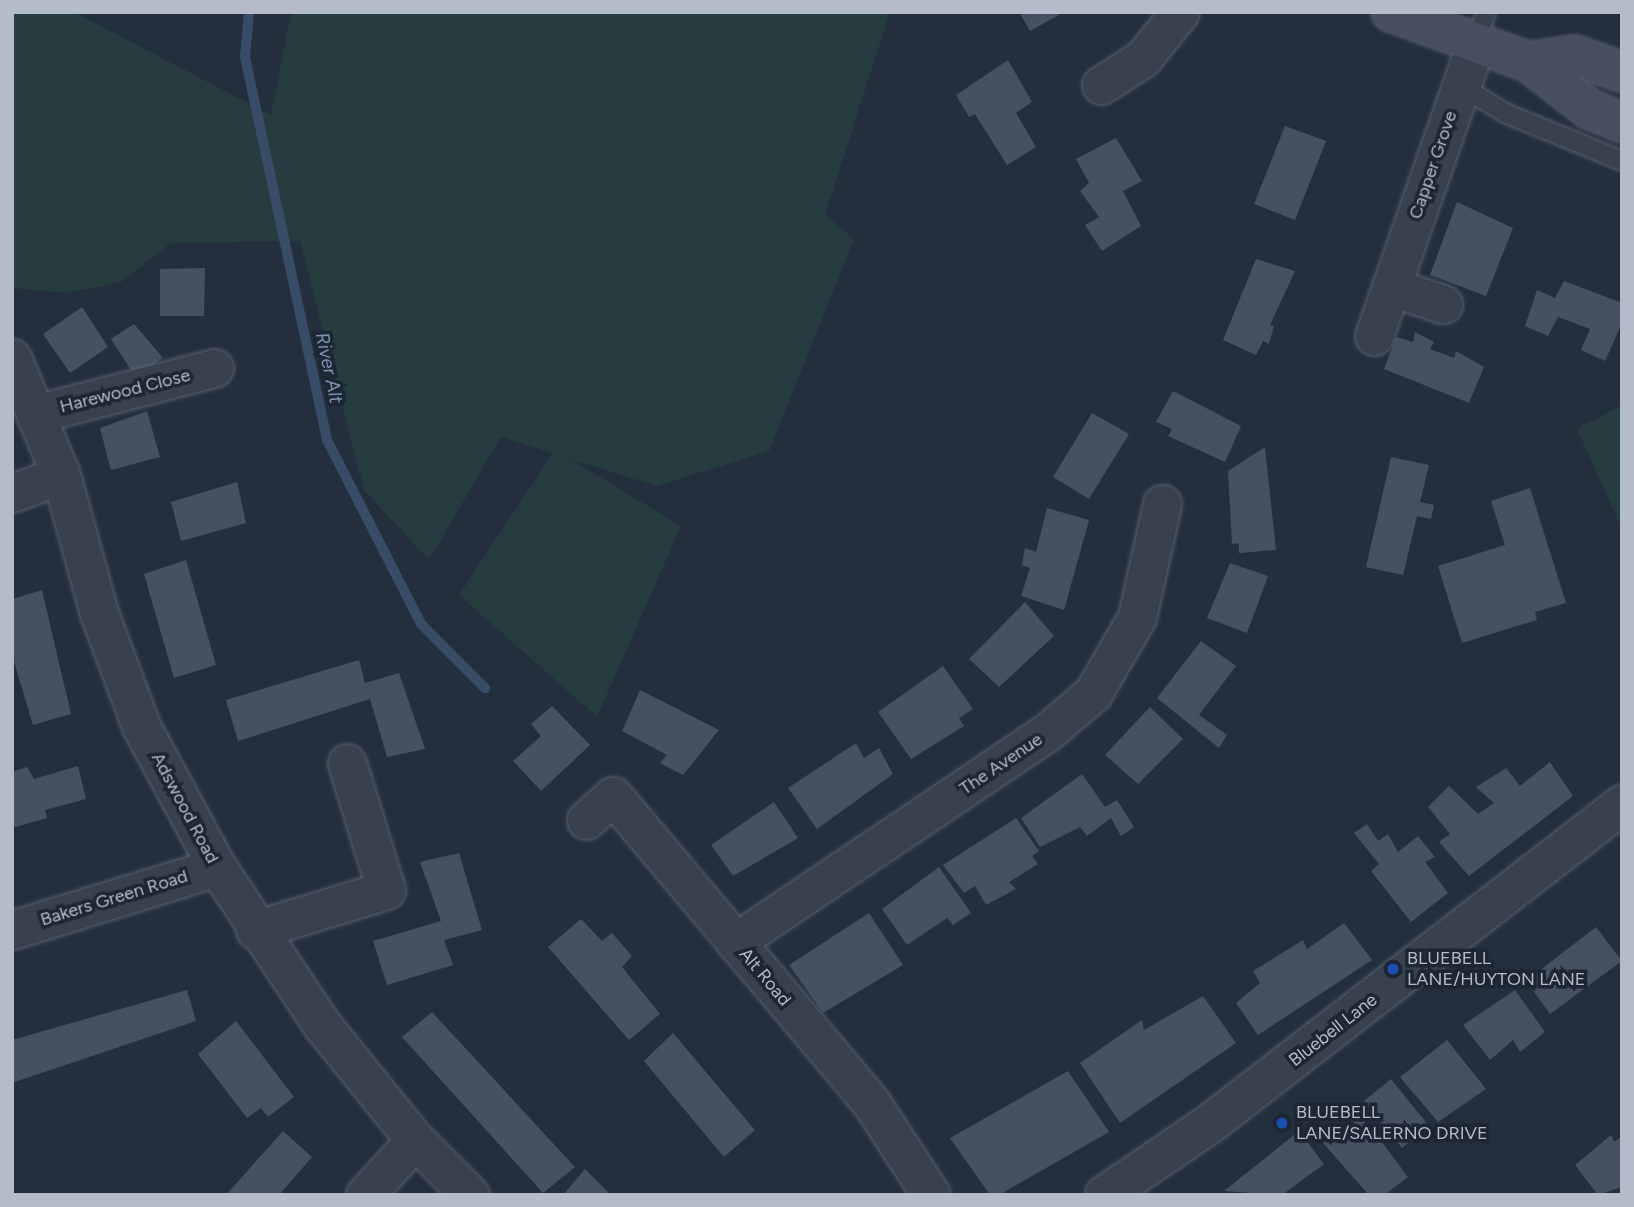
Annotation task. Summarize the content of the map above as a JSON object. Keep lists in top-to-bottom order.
{
  "streets": {
    "street": [
      "Capper Grove",
      "Harewood Close",
      "The Avenue",
      "Adswood Road",
      "Bakers Green Road",
      "Alt Road",
      "Bluebell Lane"
    ]
  },
  "crossings": [
    ["Harewood Close", "Adswood Road"],
    ["The Avenue", "Alt Road"],
    ["Adswood Road", "Bakers Green Road"]
  ],
  "water": ["River Alt"],
  "places": ["BLUEBELL LANE/HUYTON LANE", "BLUEBELL LANE/SALERNO DRIVE"]
}
